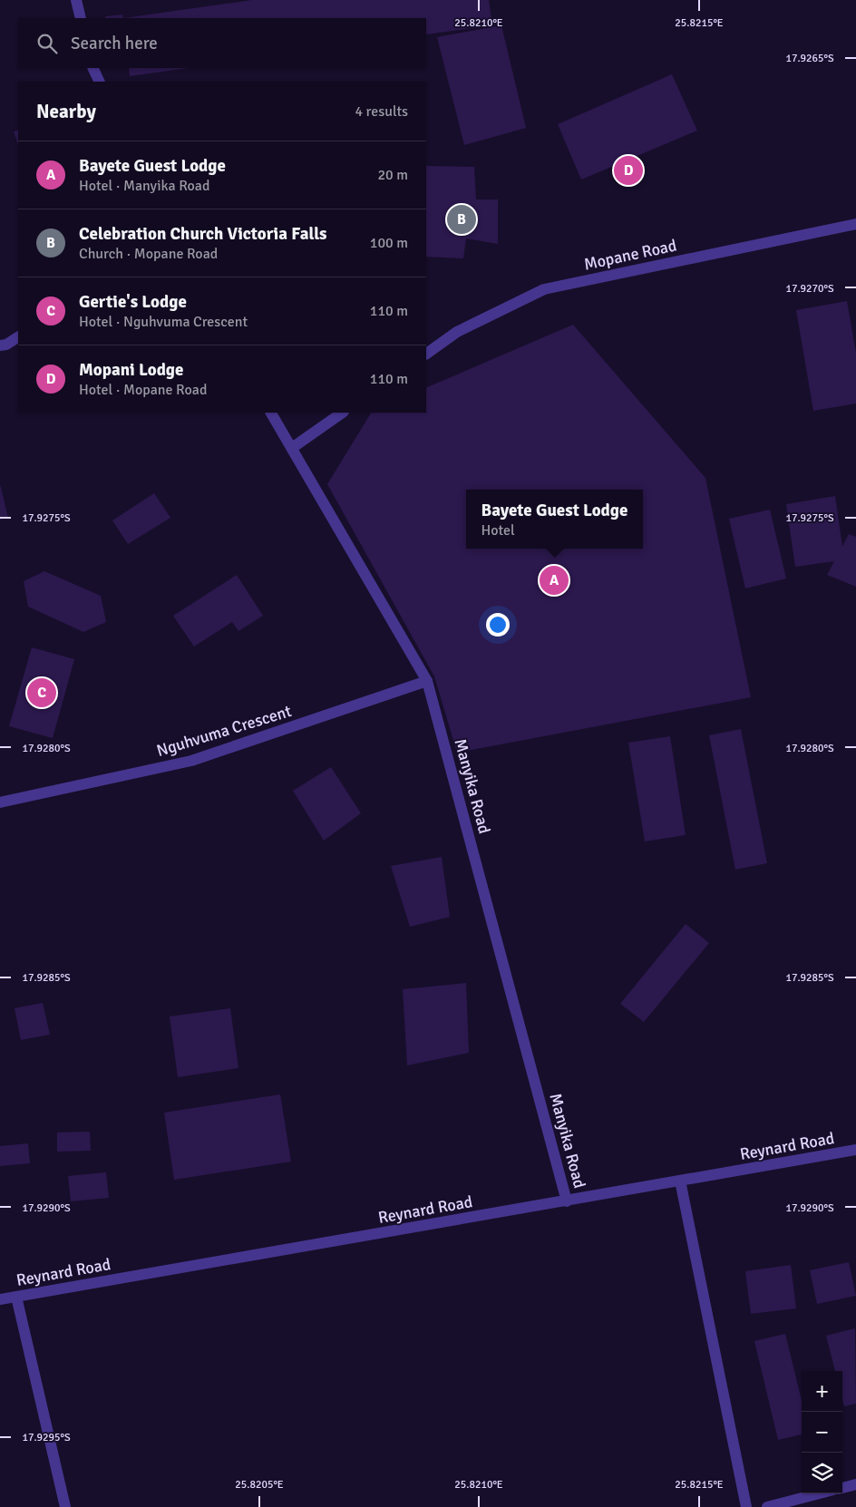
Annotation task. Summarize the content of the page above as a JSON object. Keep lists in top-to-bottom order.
{
  "streets": {
    "street": [
      "Mopane Road",
      "Nguhvuma Crescent",
      "Manyika Road",
      "Reynard Road"
    ]
  },
  "crossings": [
    ["Nguhvuma Crescent", "Manyika Road"],
    ["Manyika Road", "Reynard Road"]
  ],
  "page": {
    "search": "Search here",
    "heading": ["Nearby", "4 results"],
    "list": [
      {
        "mark": "A",
        "name": "Bayete Guest Lodge",
        "note": "Hotel · Manyika Road",
        "value": "20 m"
      },
      {
        "mark": "B",
        "name": "Celebration Church Victoria Falls",
        "note": "Church · Mopane Road",
        "value": "100 m"
      },
      {
        "mark": "C",
        "name": "Gertie's Lodge",
        "note": "Hotel · Nguhvuma Crescent",
        "value": "110 m"
      },
      {
        "mark": "D",
        "name": "Mopani Lodge",
        "note": "Hotel · Mopane Road",
        "value": "110 m"
      }
    ],
    "pins": [
      "D",
      "B",
      "A",
      "C"
    ],
    "popup": ["Bayete Guest Lodge", "Hotel"],
    "map_buttons": ["+", "−"]
  },
  "coordinates": [
    "25.8210°E",
    "25.8215°E",
    "17.9265°S",
    "17.9270°S",
    "17.9275°S",
    "17.9280°S",
    "17.9285°S",
    "17.9290°S",
    "17.9295°S",
    "25.8205°E"
  ]
}
